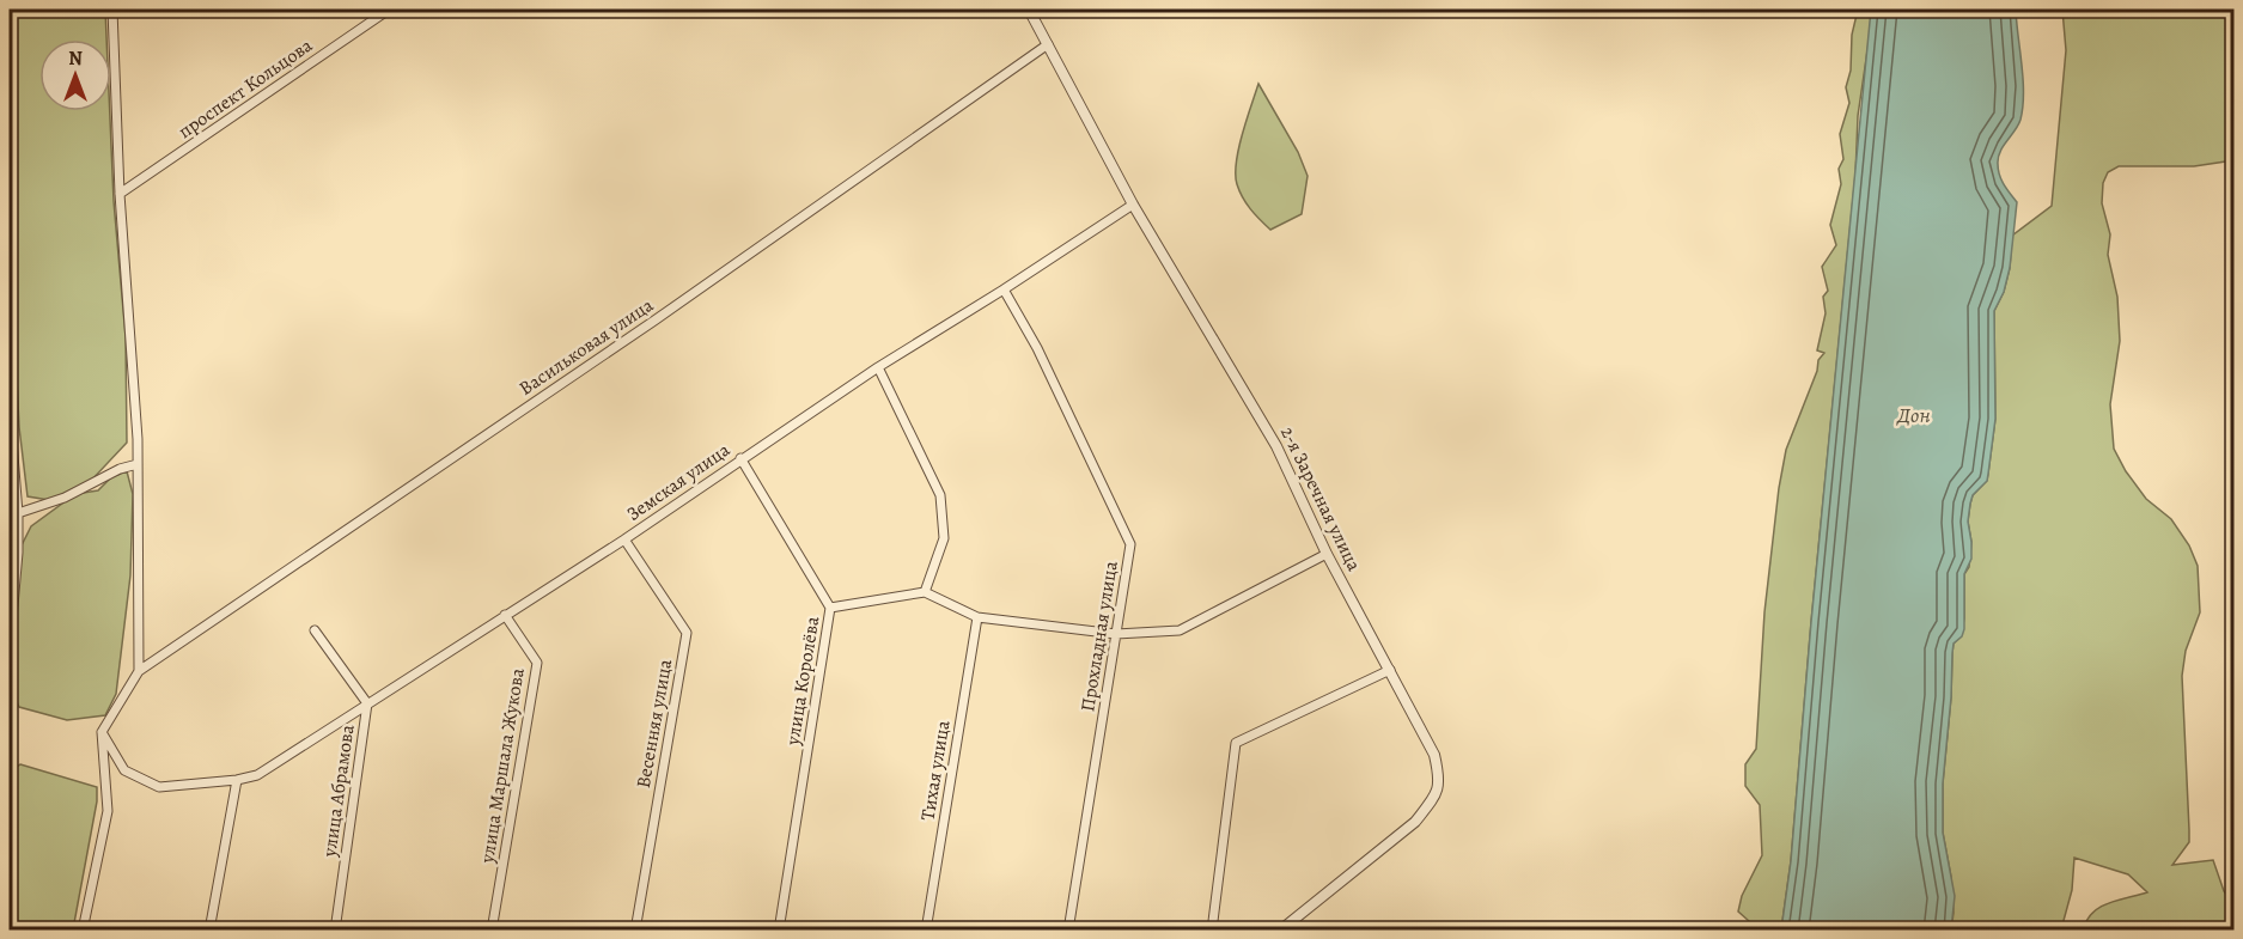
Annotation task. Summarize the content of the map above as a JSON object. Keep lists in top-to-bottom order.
{
  "streets": {
    "street": [
      "проспект Кольцова",
      "Васильковая улица",
      "Земская улица",
      "2-я Заречная улица",
      "Прохладная улица",
      "улица Королёва",
      "Весенняя улица",
      "улица Маршала Жукова",
      "Тихая улица",
      "улица Абрамова"
    ]
  },
  "crossings": [
    ["Васильковая улица", "2-я Заречная улица"],
    ["Земская улица", "2-я Заречная улица"],
    ["Земская улица", "Прохладная улица"],
    ["Земская улица", "улица Королёва"],
    ["Земская улица", "Весенняя улица"],
    ["Земская улица", "улица Маршала Жукова"],
    ["Земская улица", "улица Абрамова"]
  ],
  "water": ["Дон"],
  "north": "top"
}
